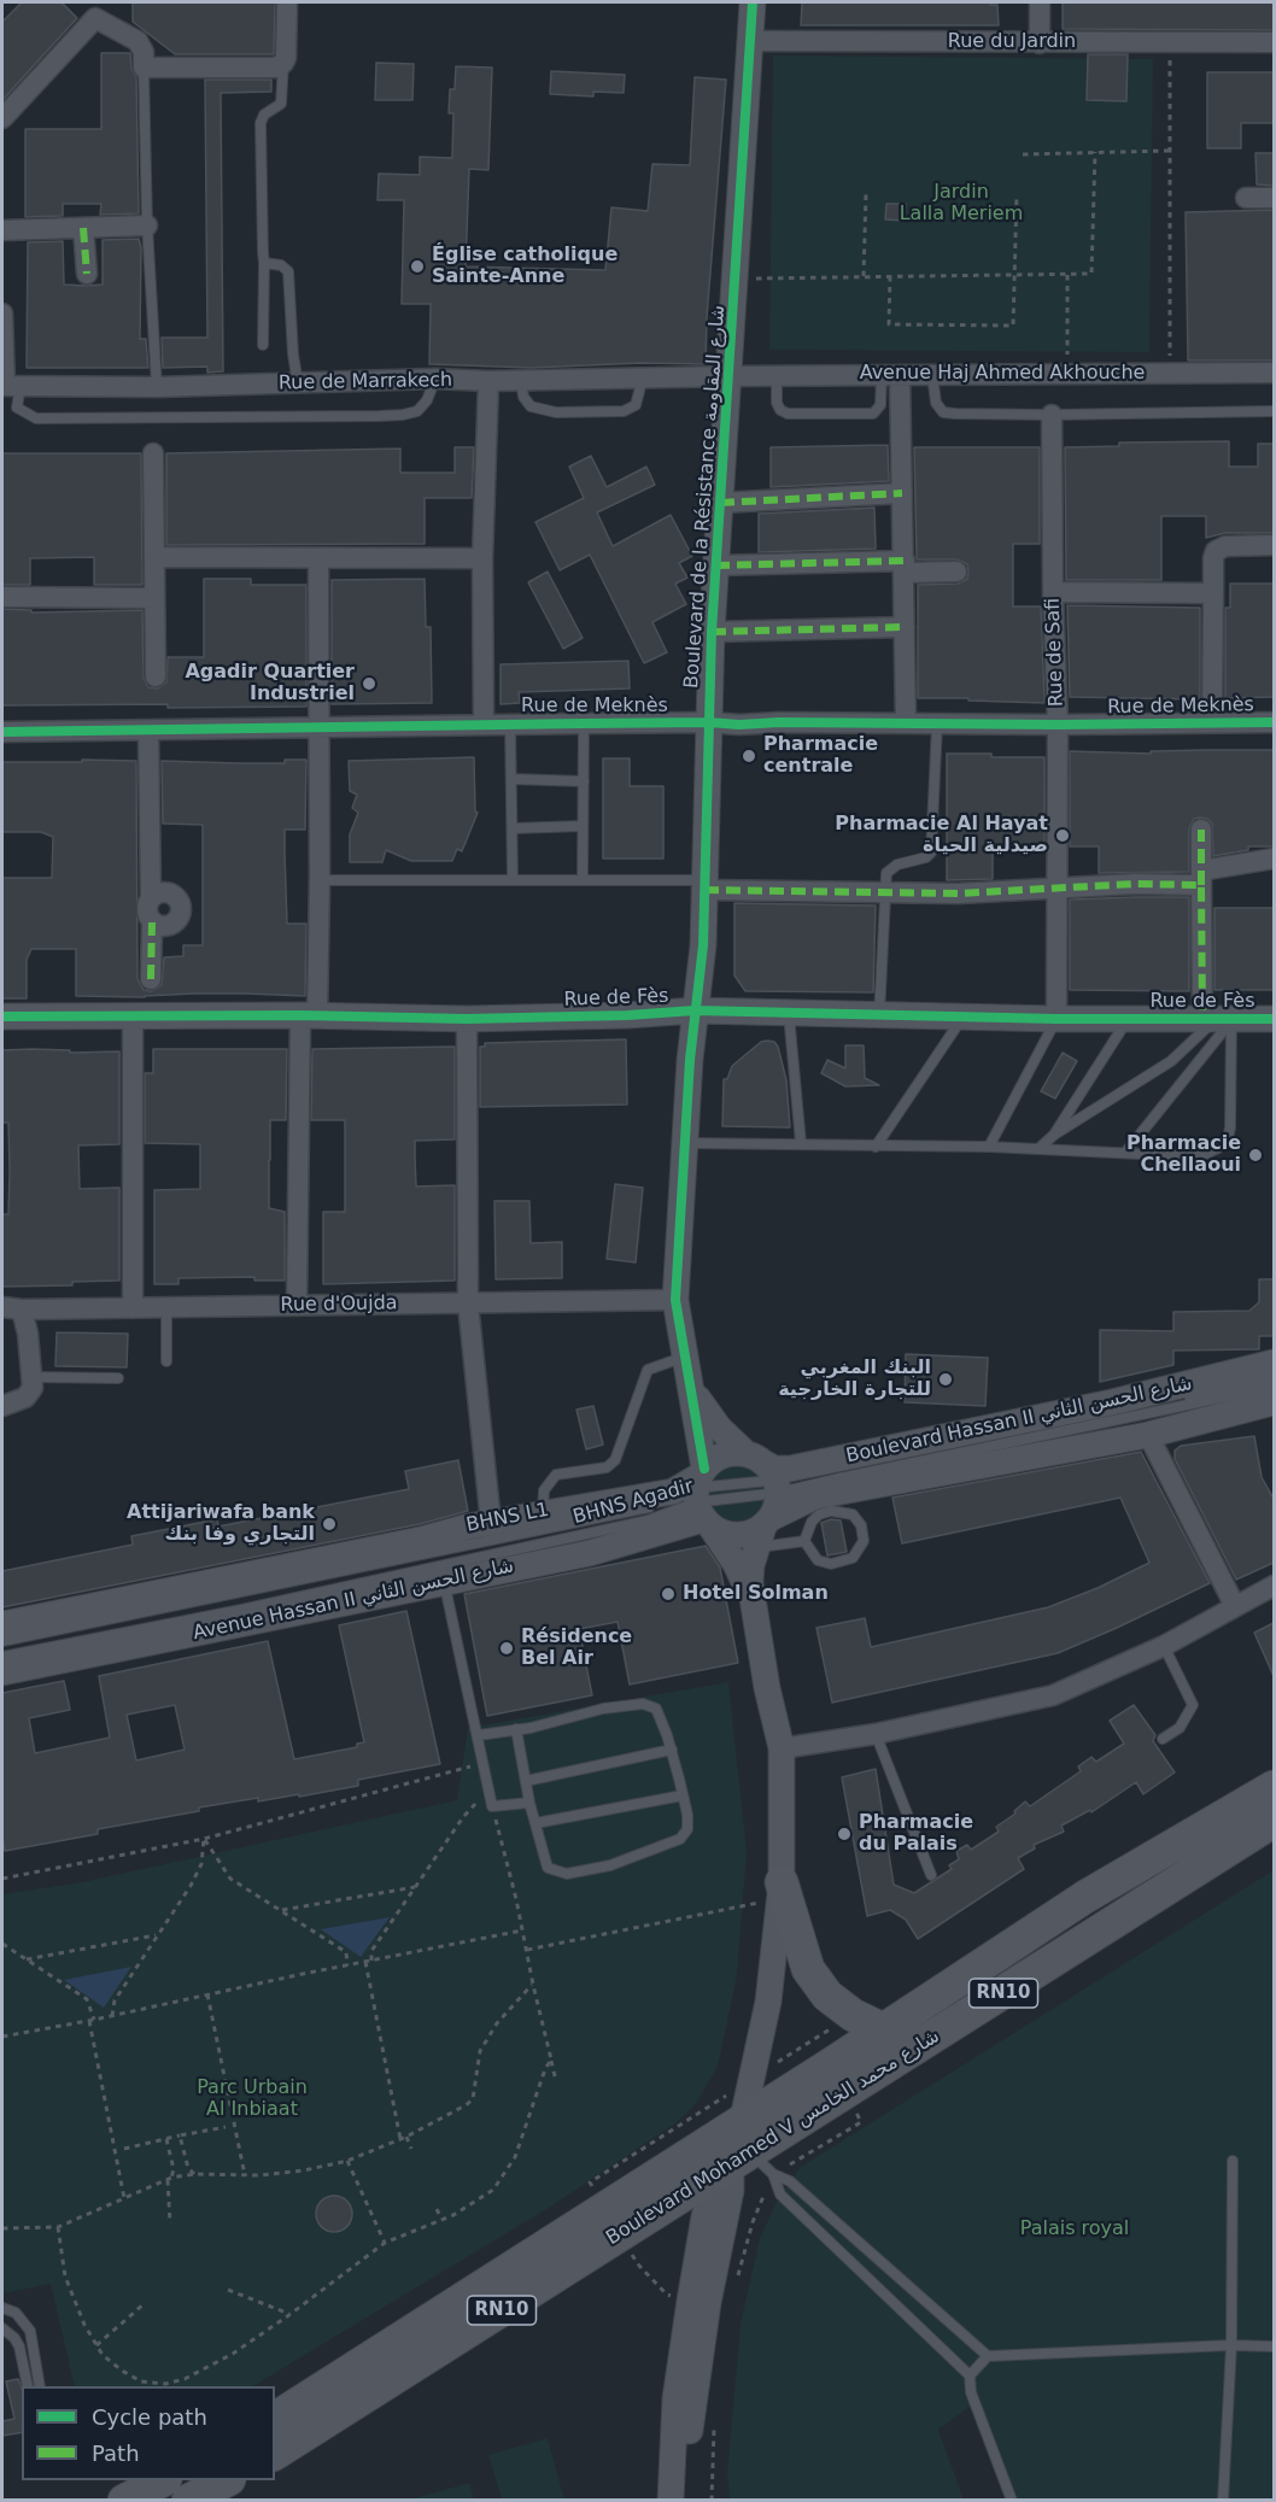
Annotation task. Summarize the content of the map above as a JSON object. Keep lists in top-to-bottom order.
{
  "streets": {
    "main road": ["RN10", "Boulevard Mohamed V شارع محمد الخامس"],
    "street": [
      "Rue du Jardin",
      "Avenue Haj Ahmed Akhouche",
      "Rue de Marrakech",
      "Boulevard de la Résistance شارع المقاومة",
      "Rue de Safi",
      "Rue de Meknès",
      "Rue de Fès",
      "Rue d'Oujda",
      "Boulevard Hassan II شارع الحسن الثاني",
      "Avenue Hassan II شارع الحسن الثاني"
    ],
    "lane": ["BHNS Agadir", "BHNS L1"]
  },
  "crossings": [
    ["Rue du Jardin", "Boulevard de la Résistance شارع المقاومة"],
    ["Avenue Haj Ahmed Akhouche", "Rue de Marrakech"],
    ["Avenue Haj Ahmed Akhouche", "Boulevard de la Résistance شارع المقاومة"],
    ["Rue de Marrakech", "Boulevard de la Résistance شارع المقاومة"],
    ["Boulevard de la Résistance شارع المقاومة", "Rue de Meknès"],
    ["Boulevard de la Résistance شارع المقاومة", "Rue de Fès"],
    ["Boulevard de la Résistance شارع المقاومة", "Rue d'Oujda"],
    ["Boulevard de la Résistance شارع المقاومة", "Boulevard Hassan II شارع الحسن الثاني"],
    ["Boulevard de la Résistance شارع المقاومة", "BHNS Agadir"],
    ["Boulevard de la Résistance شارع المقاومة", "BHNS L1"],
    ["Boulevard de la Résistance شارع المقاومة", "Avenue Hassan II شارع الحسن الثاني"],
    ["Boulevard de la Résistance شارع المقاومة", "Boulevard Mohamed V شارع محمد الخامس"],
    ["Rue de Safi", "Rue de Meknès"],
    ["Rue de Safi", "Rue de Fès"],
    ["Boulevard Hassan II شارع الحسن الثاني", "BHNS Agadir"],
    ["BHNS Agadir", "BHNS L1"],
    ["BHNS Agadir", "Avenue Hassan II شارع الحسن الثاني"],
    ["BHNS L1", "Avenue Hassan II شارع الحسن الثاني"]
  ],
  "parks": ["Jardin Lalla Meriem", "Parc Urbain Al Inbiaat", "Palais royal"],
  "places": [
    "Église catholique Sainte-Anne",
    "Agadir Quartier Industriel",
    "Pharmacie centrale",
    "Pharmacie Al Hayat صيدلية الحياة",
    "Pharmacie Chellaoui",
    "البنك المغربي للتجارة الخارجية",
    "Attijariwafa bank التجاري وفا بنك",
    "Hotel Solman",
    "Résidence Bel Air",
    "Pharmacie du Palais"
  ],
  "legend": ["Cycle path", "Path"]
}
